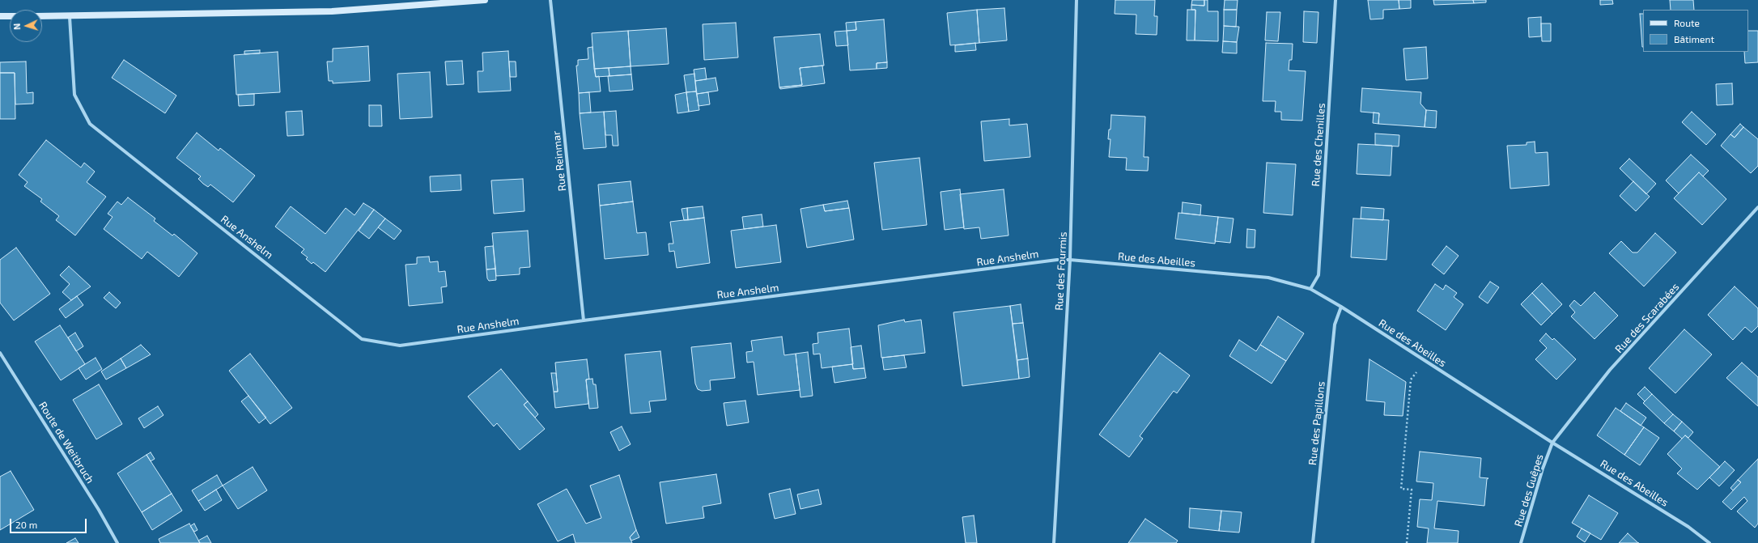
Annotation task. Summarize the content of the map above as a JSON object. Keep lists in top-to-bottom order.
{
  "streets": {
    "street": [
      "Rue des Chenilles",
      "Rue Reinmar",
      "Rue Anshelm",
      "Rue des Abeilles",
      "Rue des Fourmis",
      "Rue des Scarabées",
      "Rue des Papillons",
      "Route de Weitbruch",
      "Rue des Guêpes"
    ]
  },
  "crossings": [
    ["Rue des Chenilles", "Rue des Abeilles"],
    ["Rue Reinmar", "Rue Anshelm"],
    ["Rue Anshelm", "Rue des Abeilles"],
    ["Rue Anshelm", "Rue des Fourmis"],
    ["Rue des Abeilles", "Rue des Fourmis"],
    ["Rue des Abeilles", "Rue des Scarabées"],
    ["Rue des Abeilles", "Rue des Papillons"],
    ["Rue des Abeilles", "Rue des Guêpes"],
    ["Rue des Scarabées", "Rue des Guêpes"]
  ],
  "legend": ["Route", "Bâtiment"],
  "scale_bar": "20 m",
  "north": "left"
}
